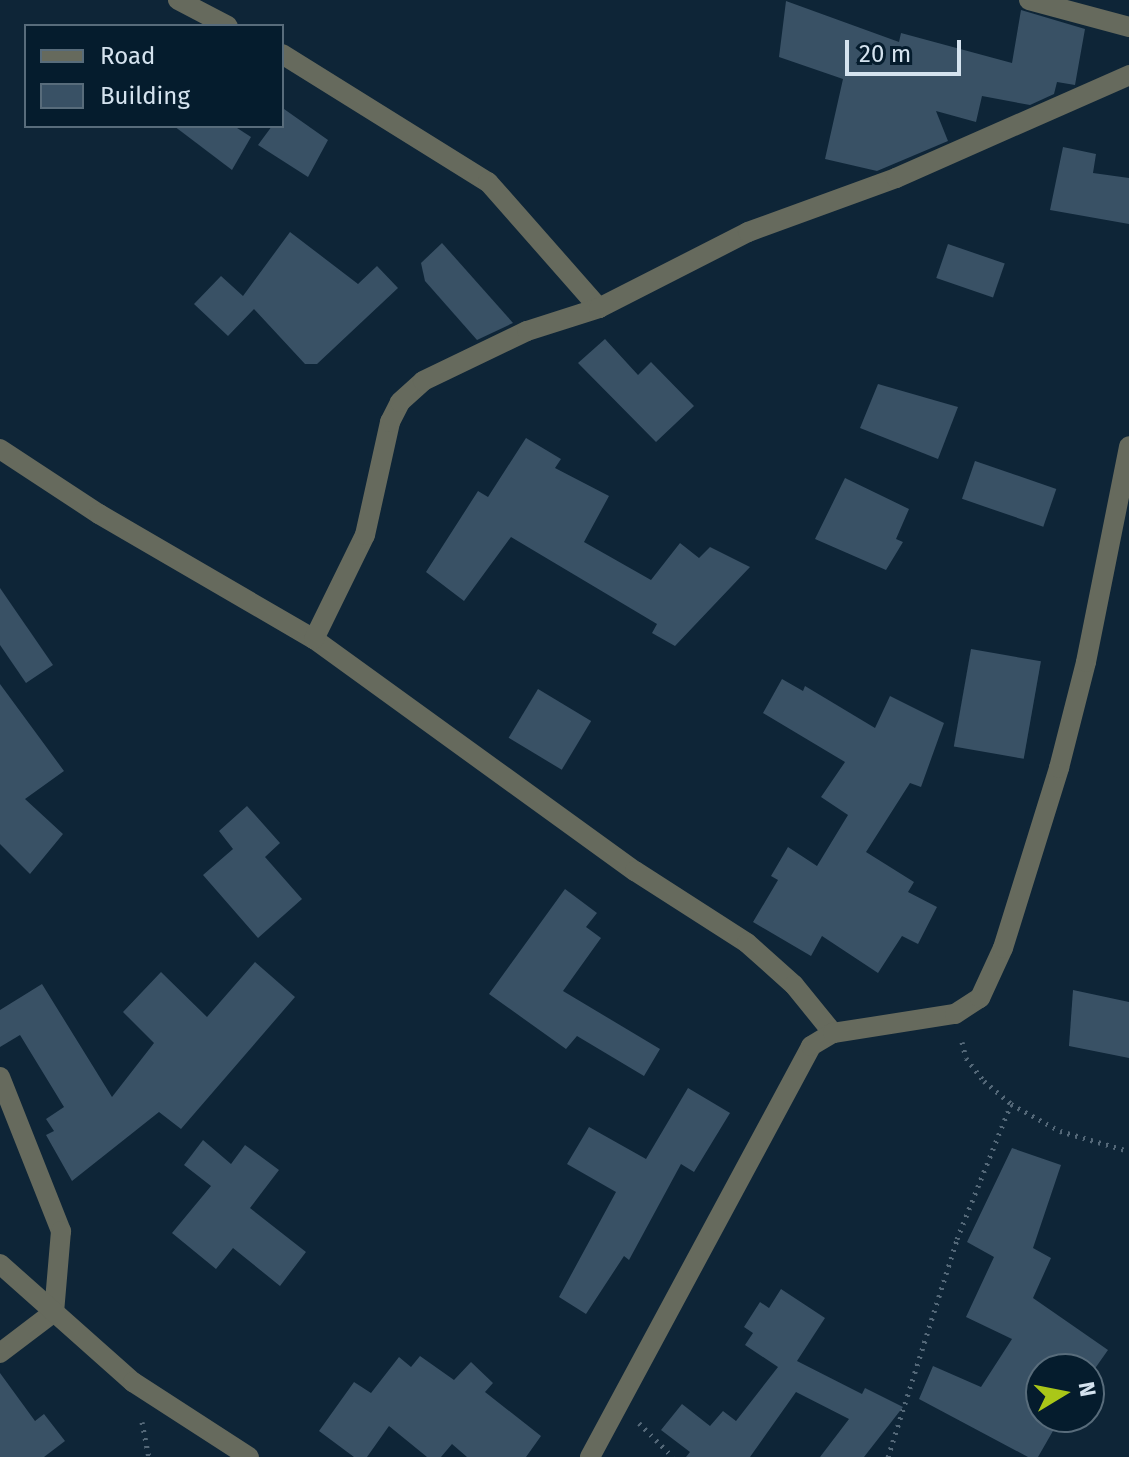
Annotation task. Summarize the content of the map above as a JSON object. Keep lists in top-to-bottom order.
{
  "legend": ["Road", "Building"],
  "scale_bar": "20 m",
  "north": "right"
}
